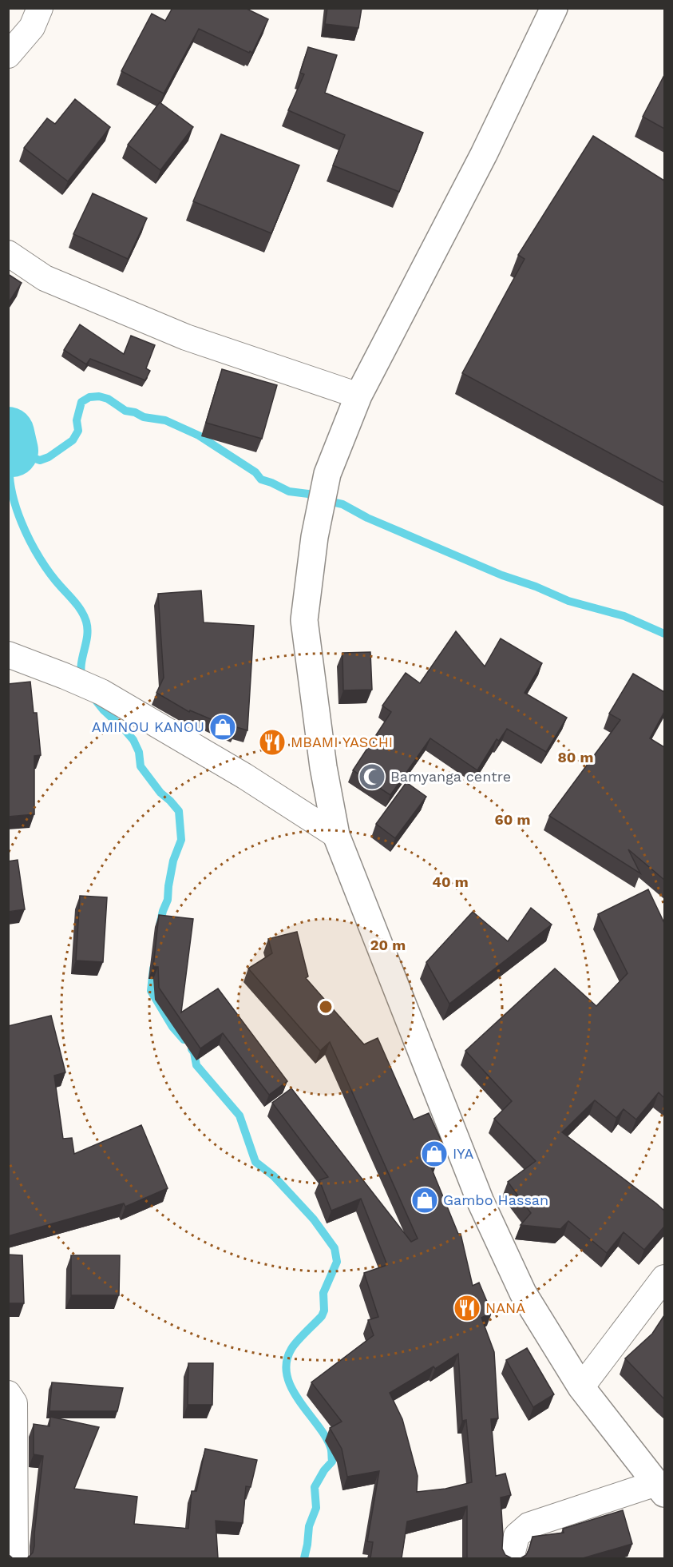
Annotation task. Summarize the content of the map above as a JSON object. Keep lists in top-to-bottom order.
{
  "places": {
    "shop": ["AMINOU KANOU", "IYA", "Gambo Hassan"],
    "restaurant": ["MBAMI YASCHI", "NANA"],
    "mosque": ["Bamyanga centre"]
  },
  "rings": [
    "80 m",
    "60 m",
    "40 m",
    "20 m"
  ]
}
